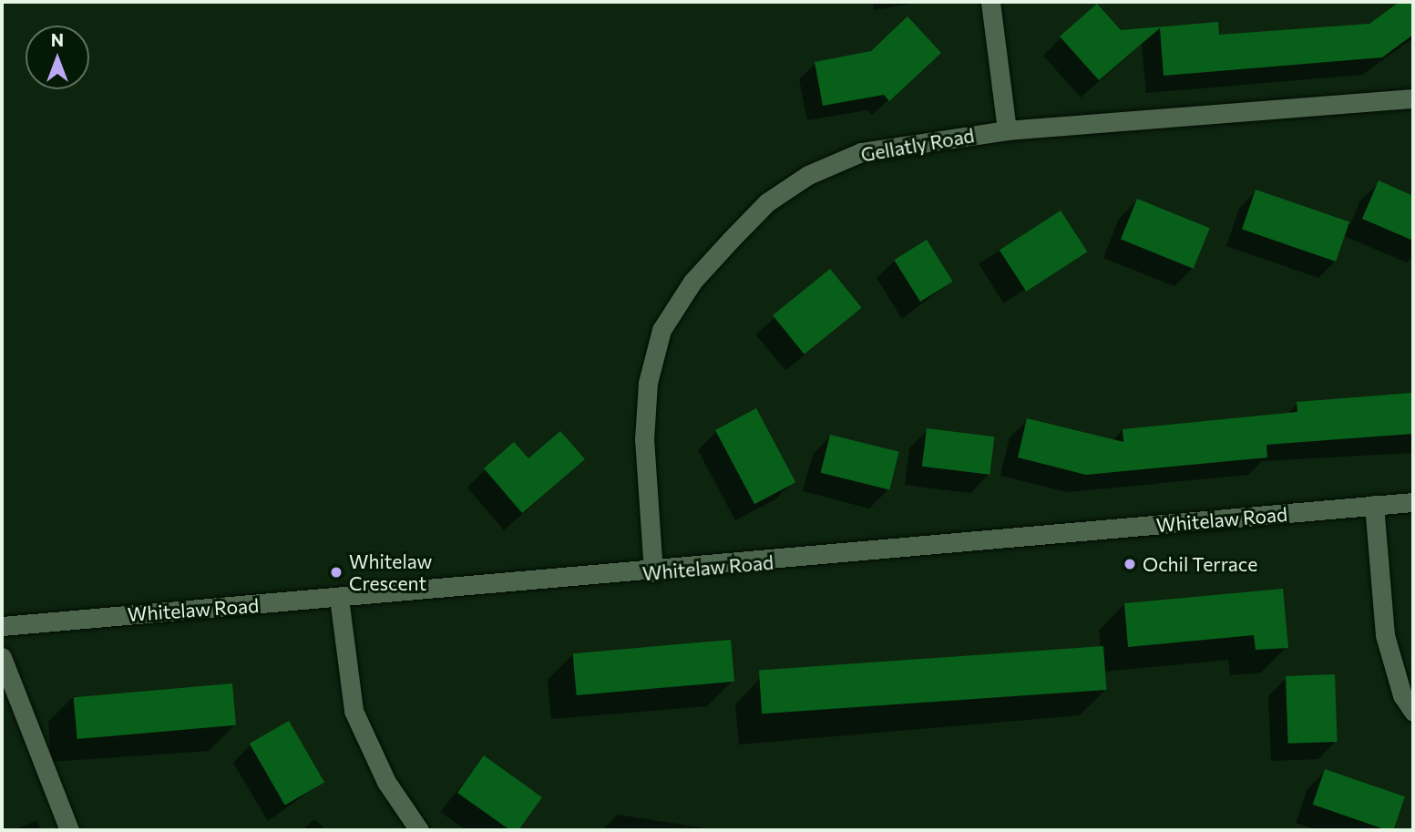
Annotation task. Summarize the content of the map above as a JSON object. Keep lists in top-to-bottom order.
{
  "streets": {
    "street": ["Gellatly Road", "Whitelaw Road"]
  },
  "crossings": [
    ["Gellatly Road", "Whitelaw Road"]
  ],
  "places": ["Ochil Terrace", "Whitelaw Crescent"],
  "north": "top"
}
